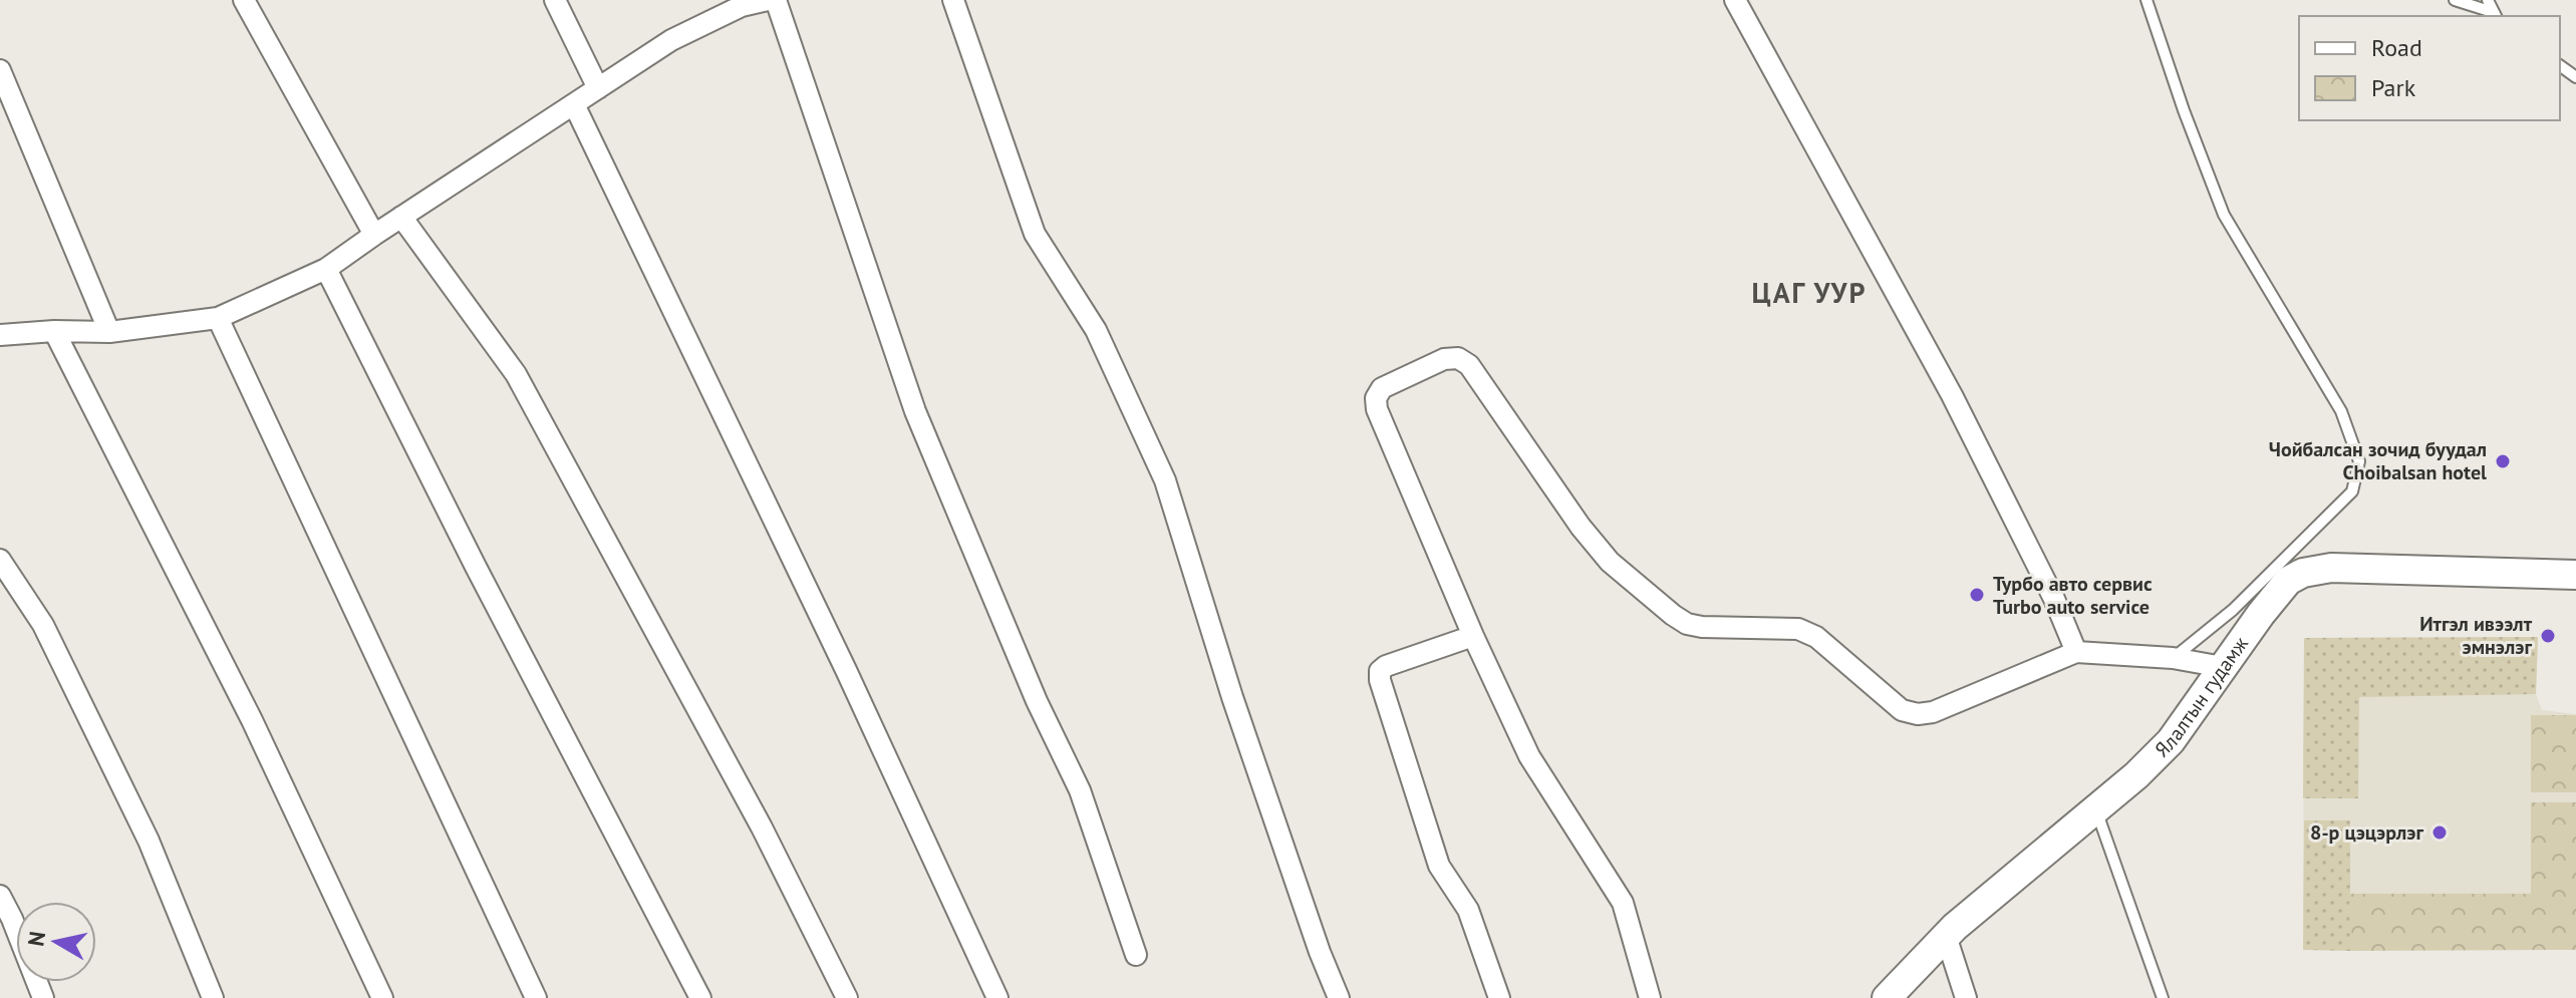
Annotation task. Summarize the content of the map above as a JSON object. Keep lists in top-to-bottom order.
{
  "streets": {
    "street": ["Ялалтын гудамж"]
  },
  "districts": ["ЦАГ УУР"],
  "places": [
    "Чойбалсан зочид буудал Choibalsan hotel",
    "Турбо авто сервис Turbo auto service",
    "Итгэл ивээлт эмнэлэг",
    "8-р цэцэрлэг"
  ],
  "legend": ["Road", "Park"],
  "north": "left"
}
